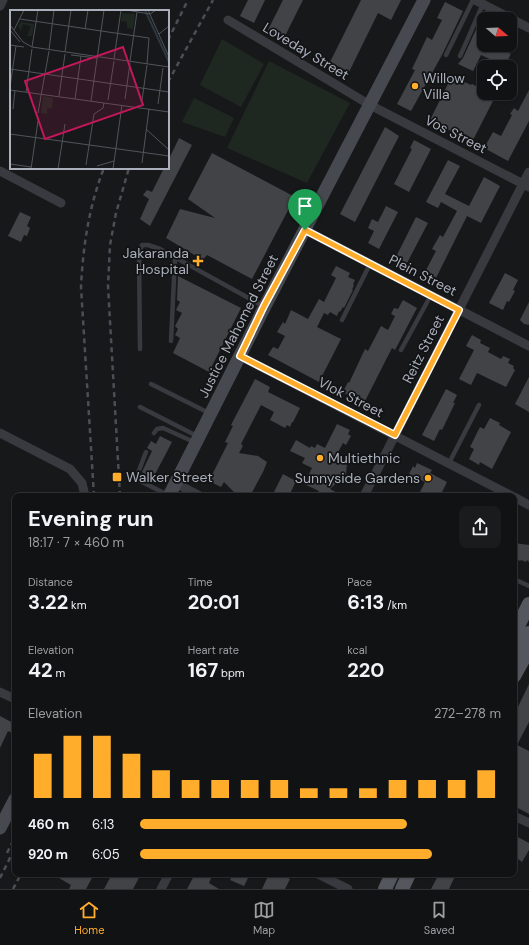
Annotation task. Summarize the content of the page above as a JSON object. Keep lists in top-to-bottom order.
{
  "streets": {
    "main road": ["Justice Mahomed Street"],
    "street": [
      "Loveday Street",
      "Vos Street",
      "Plein Street",
      "Reitz Street",
      "Vlok Street"
    ]
  },
  "crossings": [
    ["Loveday Street", "Vos Street"],
    ["Loveday Street", "Justice Mahomed Street"],
    ["Vos Street", "Justice Mahomed Street"],
    ["Vos Street", "Reitz Street"],
    ["Plein Street", "Justice Mahomed Street"],
    ["Plein Street", "Reitz Street"],
    ["Justice Mahomed Street", "Vlok Street"],
    ["Reitz Street", "Vlok Street"]
  ],
  "places": {
    "other": ["Willow Villa", "Multiethnic", "Sunnyside Gardens"],
    "health": ["Jakaranda Hospital"],
    "transit": ["Walker Street"]
  },
  "north": "right",
  "page": {
    "heading": ["Evening run", "18:17 · 7 × 460 m"],
    "stats": [
      ["Distance", "3.22 km"],
      ["Time", "20:01"],
      ["Pace", "6:13 /km"],
      ["Elevation", "42 m"],
      ["Heart rate", "167 bpm"],
      ["kcal", "220"]
    ],
    "chart": ["Elevation", "272–278 m"],
    "list": [
      {
        "name": "460 m",
        "note": "6:13"
      },
      {
        "name": "920 m",
        "note": "6:05"
      }
    ],
    "tabs": ["Home", "Map", "Saved"]
  }
}
